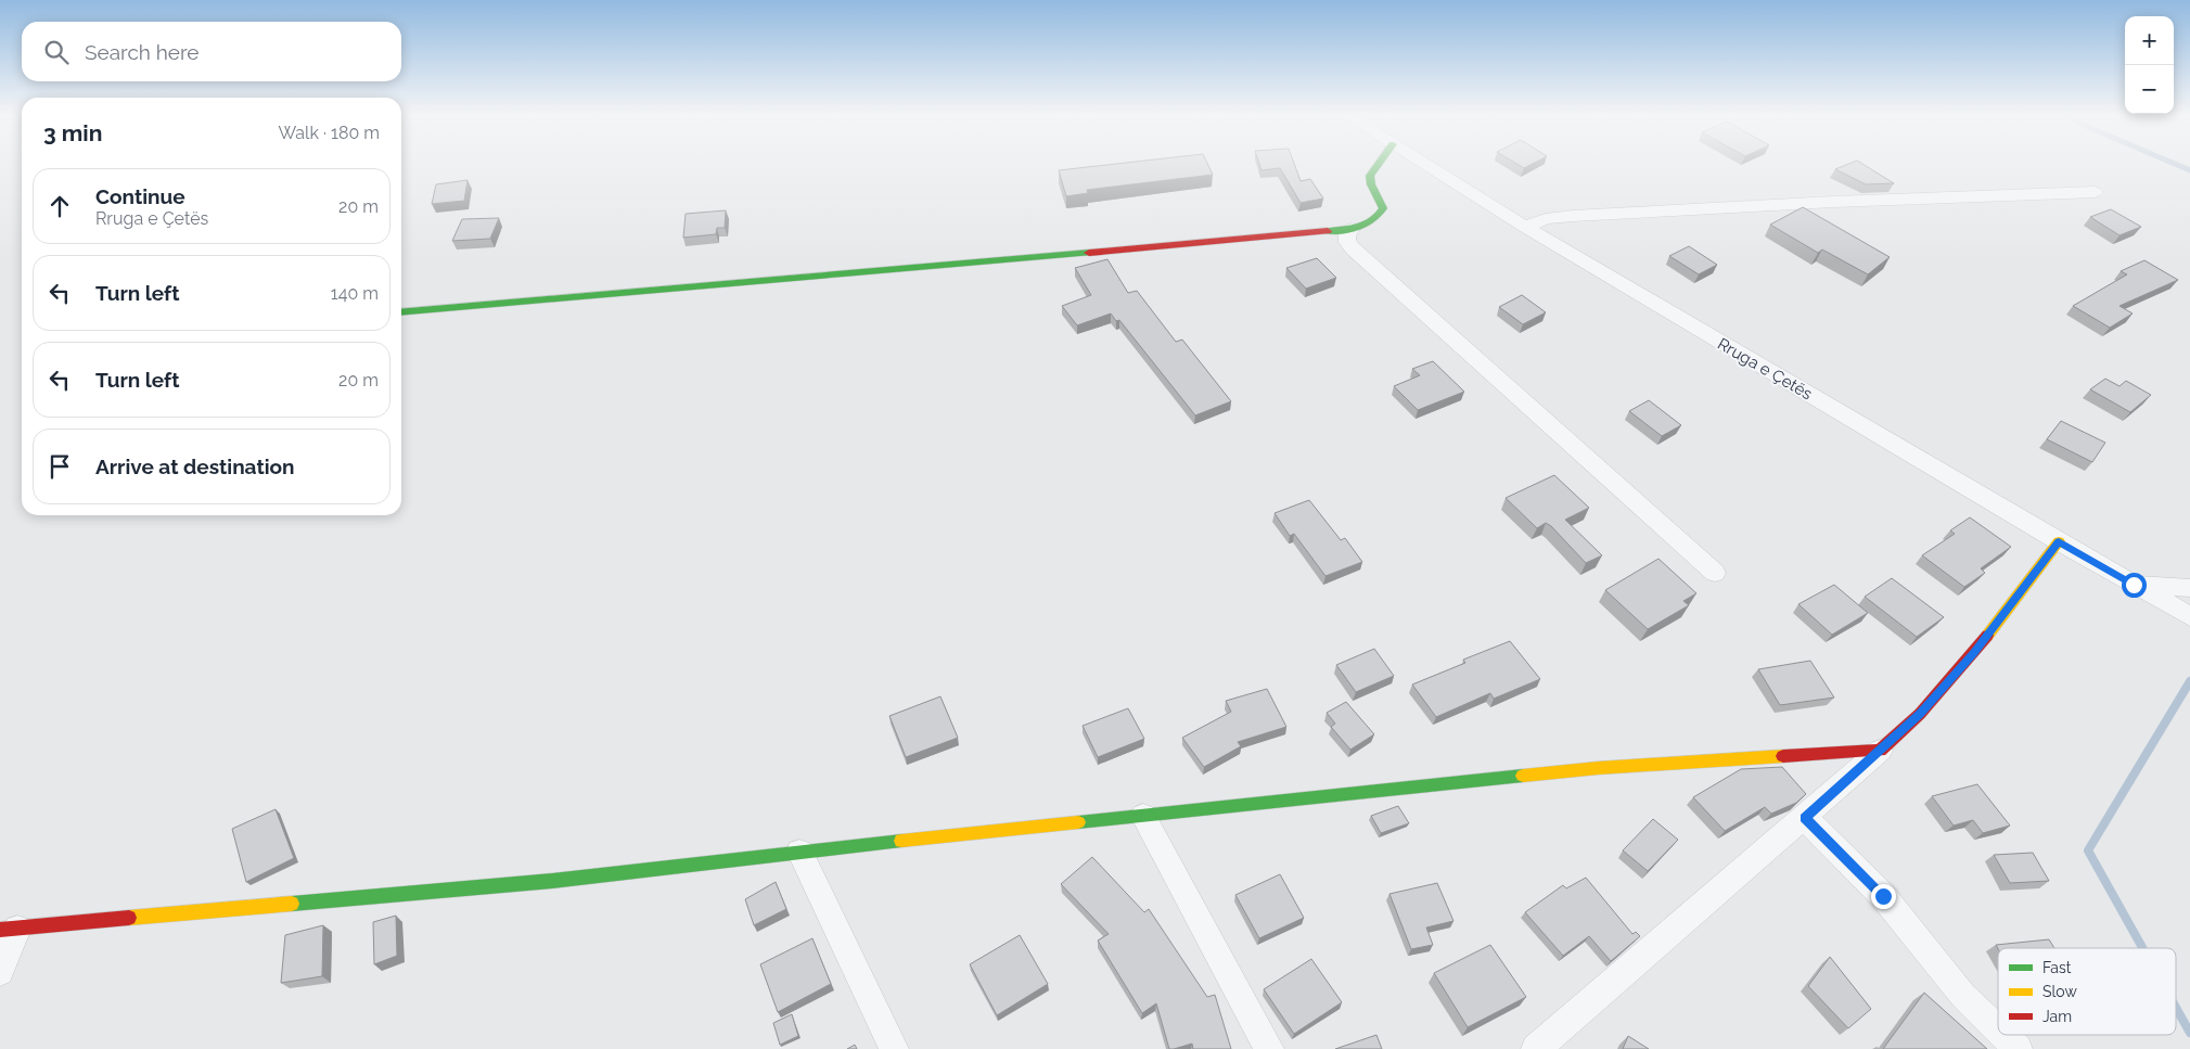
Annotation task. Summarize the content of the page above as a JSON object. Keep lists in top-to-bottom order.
{
  "streets": {
    "street": ["Rruga e Çetës"]
  },
  "legend": ["Fast", "Slow", "Jam"],
  "page": {
    "map_buttons": ["+", "−"],
    "search": "Search here",
    "heading": ["3 min", "Walk · 180 m"],
    "list": [
      ["Continue", "Rruga e Çetës", "20 m"],
      ["Turn left", "140 m"],
      ["Turn left", "20 m"],
      "Arrive at destination"
    ]
  }
}
